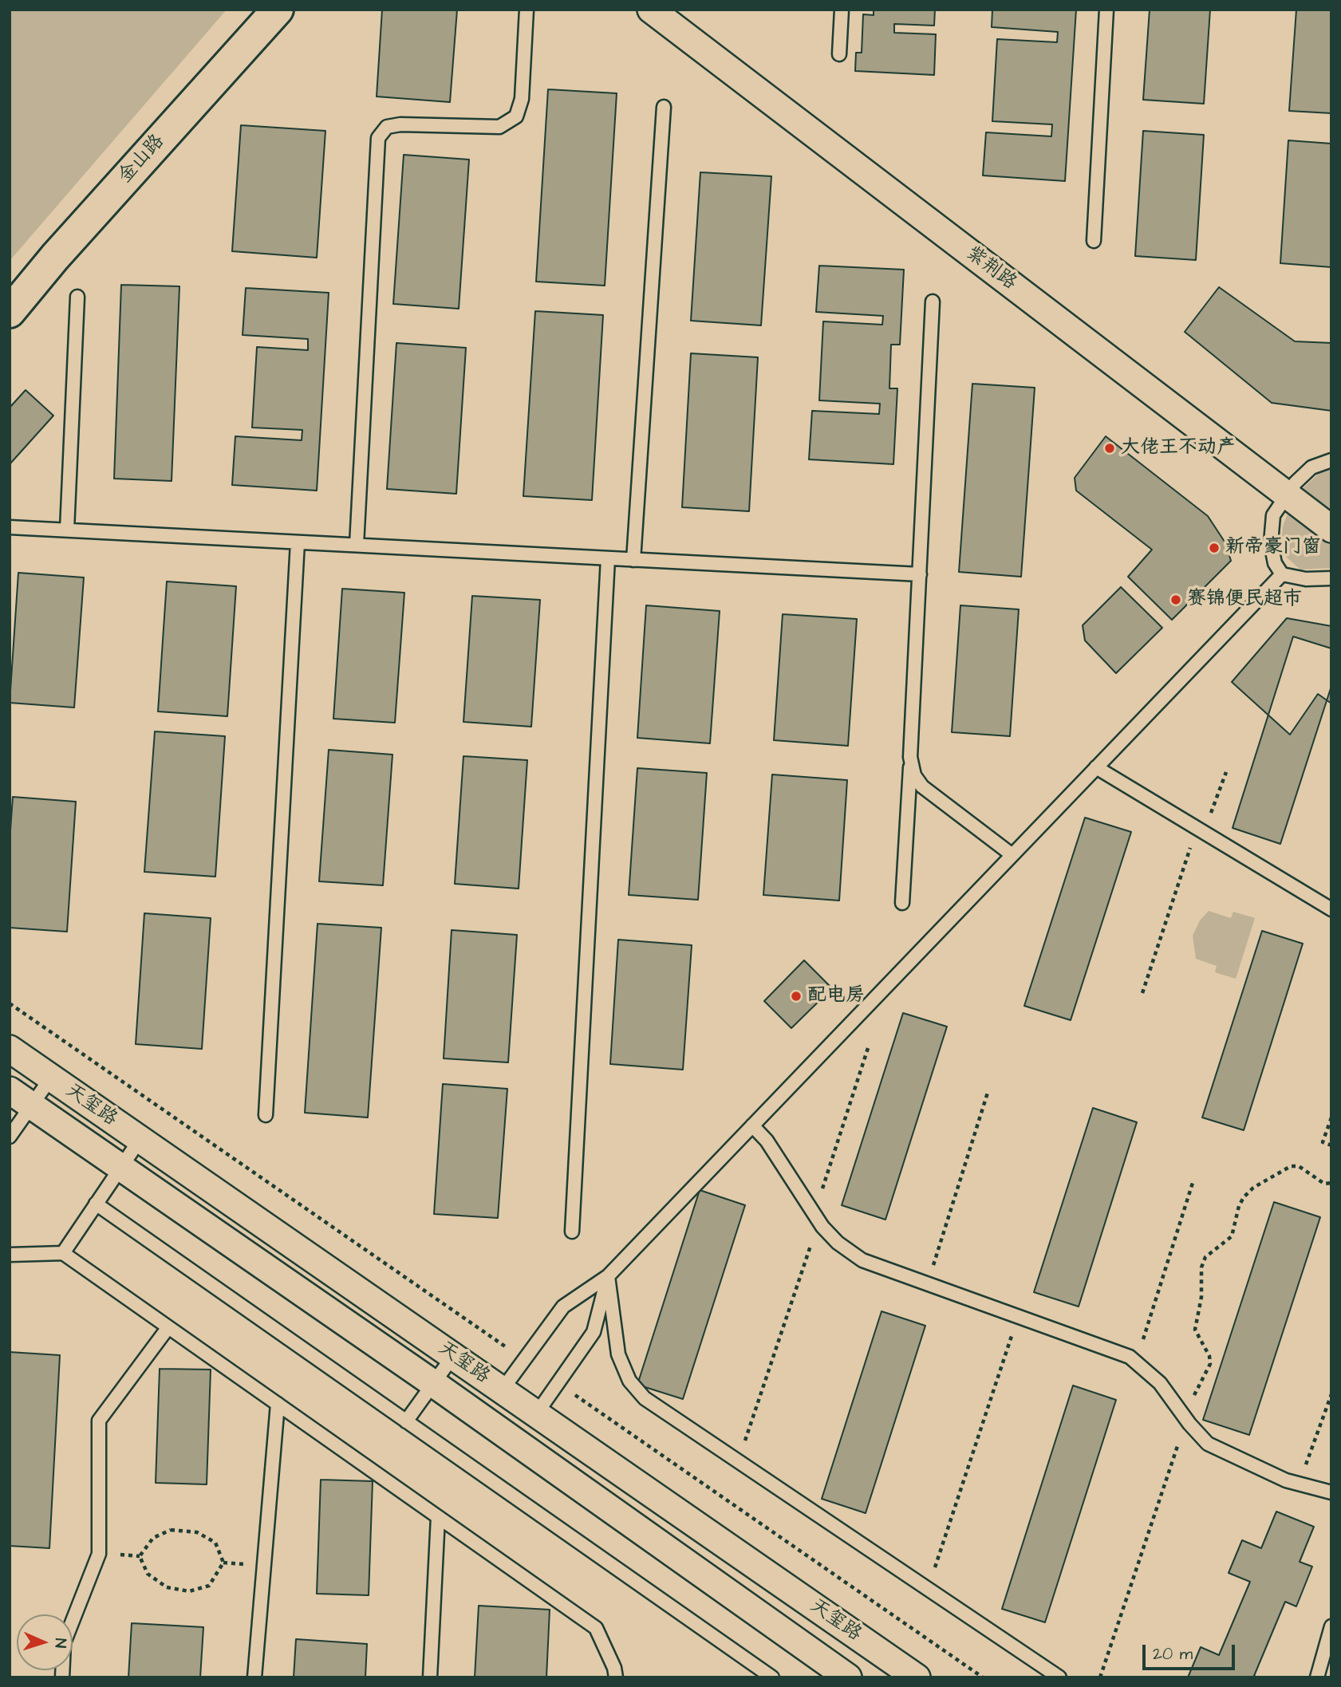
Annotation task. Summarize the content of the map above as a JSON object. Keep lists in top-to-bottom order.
{
  "streets": {
    "street": ["金山路", "紫荆路", "天玺路"]
  },
  "places": [
    "大佬王不动产",
    "新帝豪门窗",
    "赛锦便民超市",
    "配电房"
  ],
  "scale_bar": "20 m",
  "north": "right"
}
